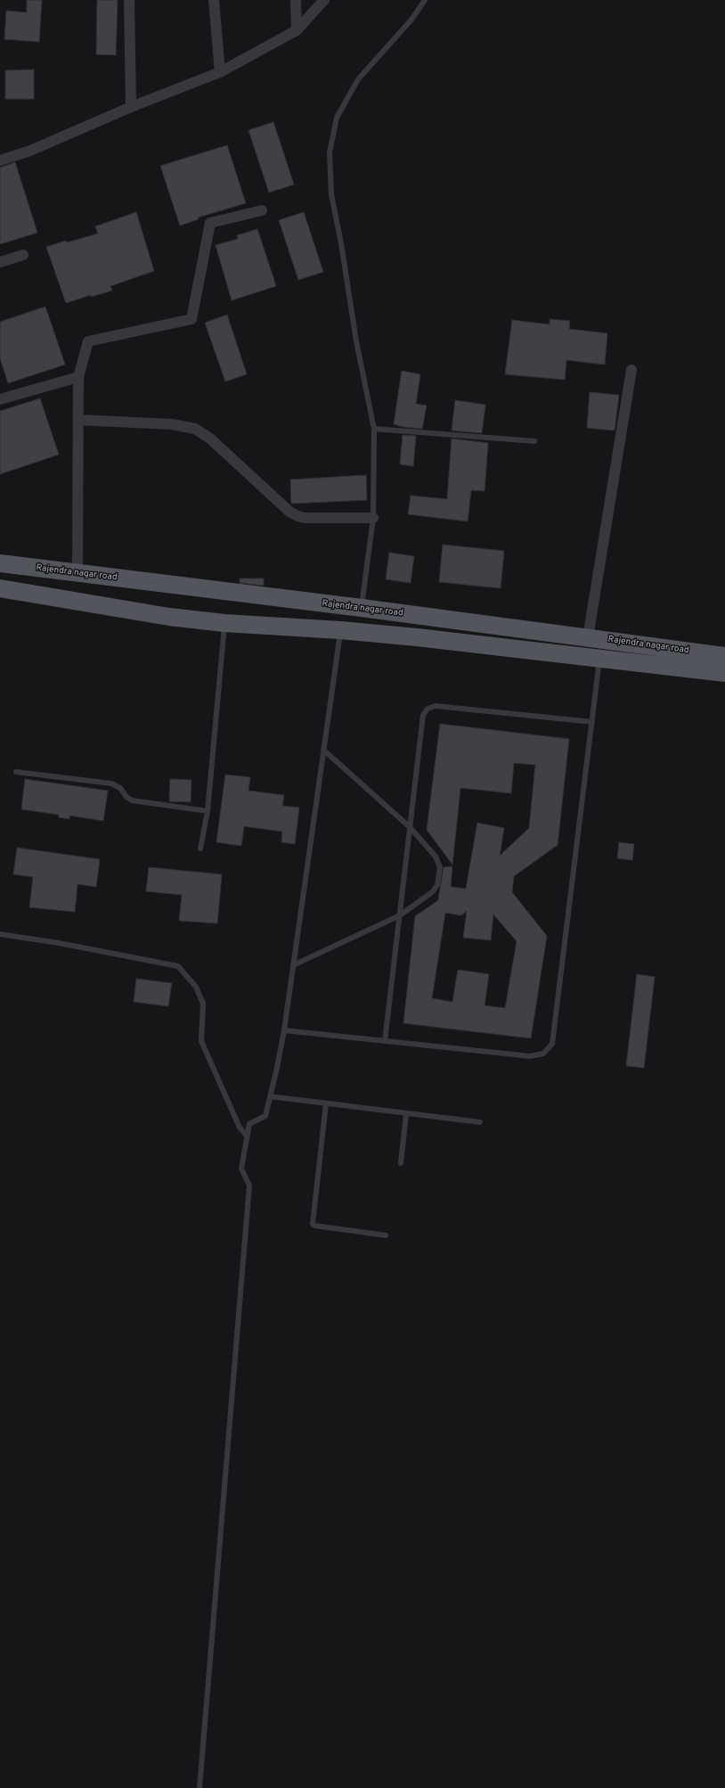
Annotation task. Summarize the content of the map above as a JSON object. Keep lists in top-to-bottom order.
{
  "streets": {
    "main road": ["Rajendra nagar road"]
  }
}
